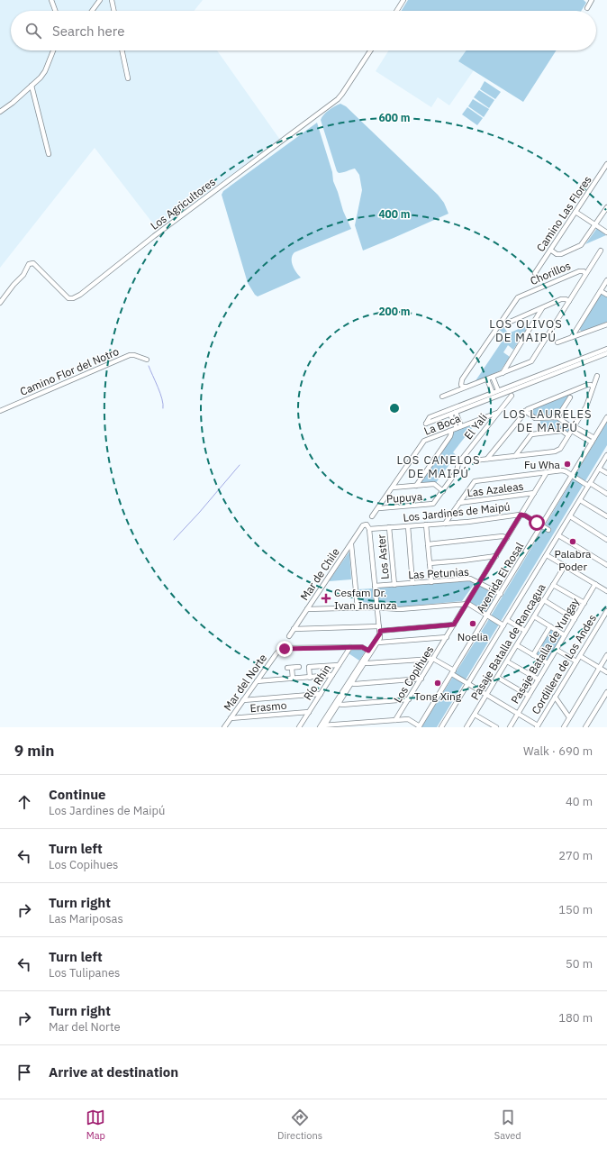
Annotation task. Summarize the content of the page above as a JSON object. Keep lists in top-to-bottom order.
{
  "streets": {
    "street": [
      "Los Agricultores",
      "Camino Las Flores",
      "Chorillos",
      "Camino Flor del Notro",
      "La Boca",
      "El Yali",
      "Las Azaleas",
      "Pupuya",
      "Los Jardines de Maipú",
      "Los Aster",
      "Las Petunias",
      "Mar de Chile",
      "Avenida El Rosal",
      "Pasaje Batalla de Rancagua",
      "Pasaje Batalla de Yungay",
      "Cordillera de Los Andes",
      "Los Copihues",
      "Mar del Norte",
      "Río Rhin",
      "Erasmo"
    ]
  },
  "crossings": [
    ["La Boca", "El Yali"],
    ["La Boca", "Pupuya"],
    ["El Yali", "Pupuya"],
    ["Las Azaleas", "Los Copihues"],
    ["Los Jardines de Maipú", "Los Aster"],
    ["Los Jardines de Maipú", "Mar de Chile"],
    ["Los Jardines de Maipú", "Avenida El Rosal"],
    ["Los Jardines de Maipú", "Los Copihues"],
    ["Los Aster", "Las Petunias"],
    ["Las Petunias", "Avenida El Rosal"],
    ["Las Petunias", "Los Copihues"],
    ["Mar del Norte", "Río Rhin"],
    ["Mar del Norte", "Erasmo"],
    ["Río Rhin", "Erasmo"]
  ],
  "districts": ["LOS OLIVOS DE MAIPÚ", "LOS LAURELES DE MAIPÚ", "LOS CANELOS DE MAIPÚ"],
  "places": {
    "other": [
      "Fu Wha",
      "Palabra Poder",
      "Noelia",
      "Tong Xing"
    ],
    "health": ["Cesfam Dr. Ivan Insunza"]
  },
  "page": {
    "search": "Search here",
    "heading": ["9 min", "Walk · 690 m"],
    "list": [
      ["Continue", "Los Jardines de Maipú", "40 m"],
      ["Turn left", "Los Copihues", "270 m"],
      ["Turn right", "Las Mariposas", "150 m"],
      ["Turn left", "Los Tulipanes", "50 m"],
      ["Turn right", "Mar del Norte", "180 m"],
      "Arrive at destination"
    ],
    "nav": ["Map", "Directions", "Saved"]
  },
  "rings": ["600 m", "400 m", "200 m"]
}
